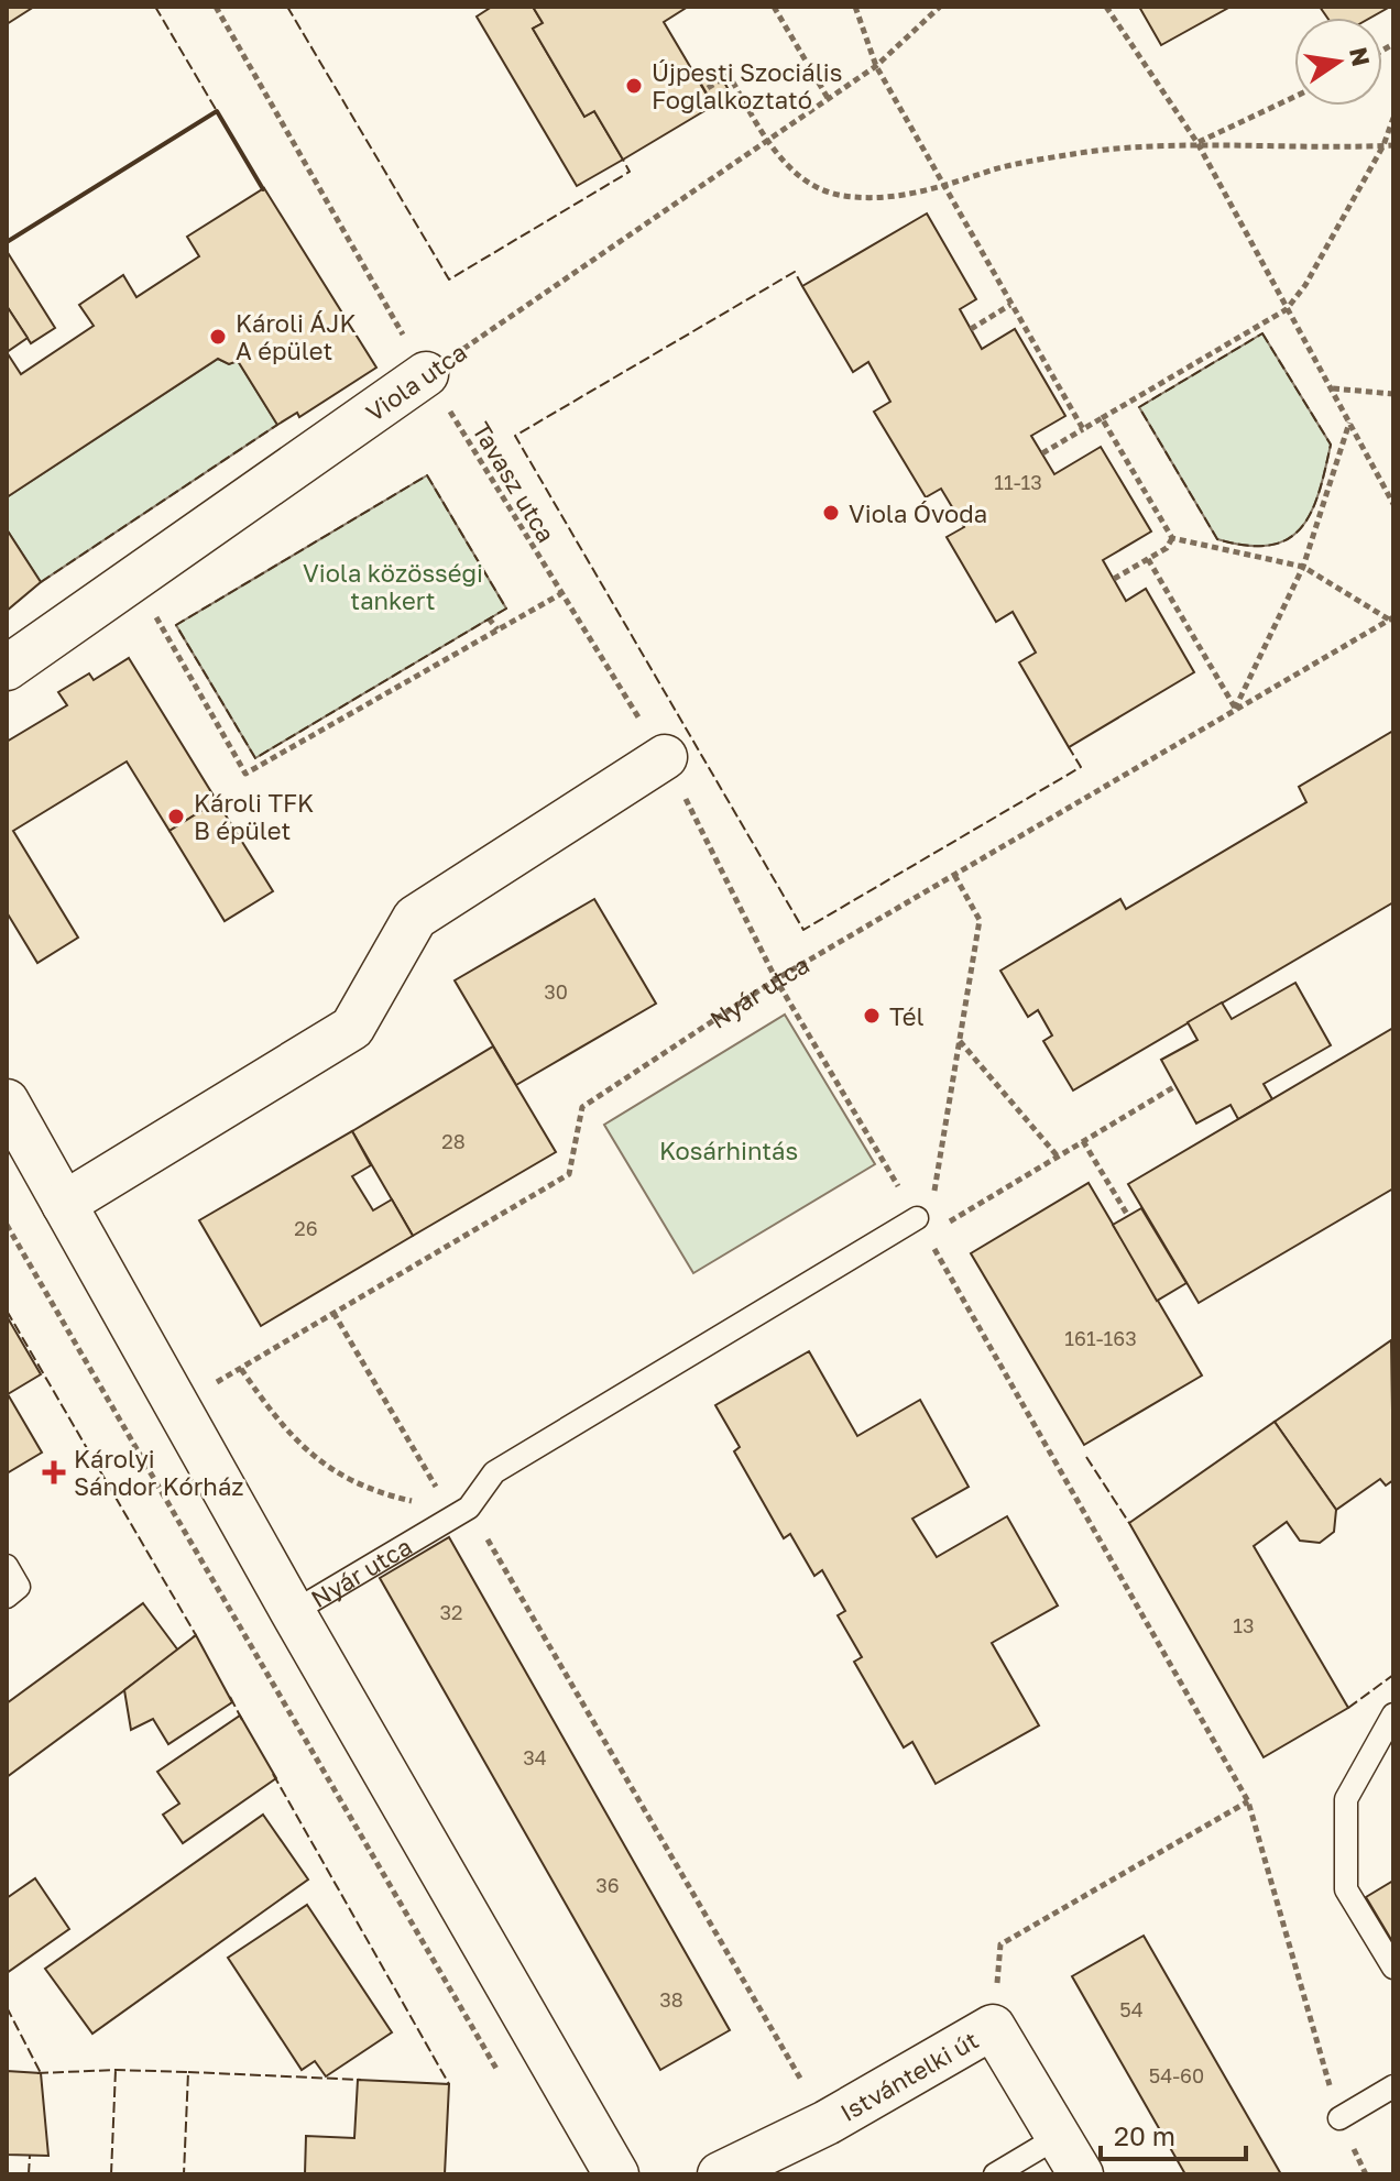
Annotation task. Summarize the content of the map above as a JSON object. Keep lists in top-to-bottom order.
{
  "streets": {
    "street": ["Viola utca", "Nyár utca", "Istvántelki út"],
    "path": ["Tavasz utca"]
  },
  "crossings": [
    ["Viola utca", "Tavasz utca"],
    ["Tavasz utca", "Nyár utca"]
  ],
  "parks": ["Viola közösségi tankert", "Kosárhintás"],
  "places": {
    "other": [
      "Újpesti Szociális Foglalkoztató",
      "Károli ÁJK A épület",
      "Viola Óvoda",
      "Károli TFK B épület",
      "Tél"
    ],
    "health": ["Károlyi Sándor Kórház"]
  },
  "house_numbers": [
    "11-13",
    "30",
    "28",
    "26",
    "161-163",
    "32",
    "13",
    "34",
    "36",
    "38",
    "54",
    "54-60"
  ],
  "scale_bar": "20 m",
  "north": "right"
}
